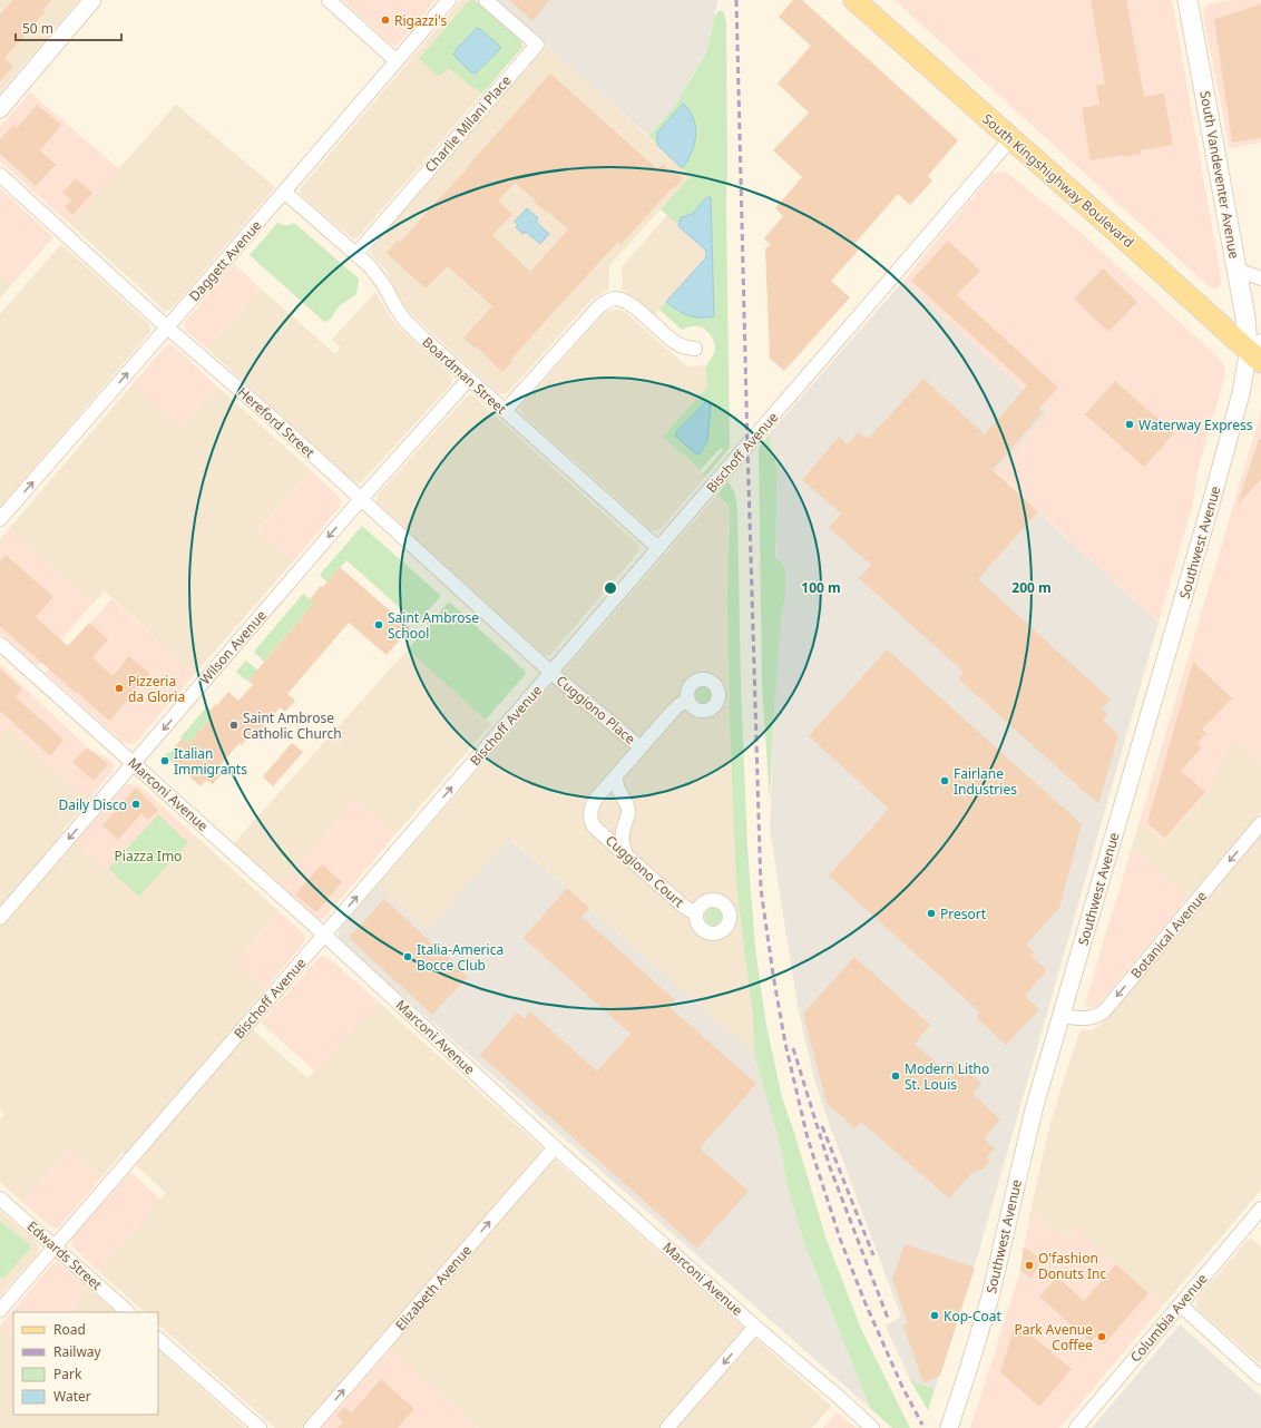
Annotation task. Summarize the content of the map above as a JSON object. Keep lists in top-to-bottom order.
{
  "streets": {
    "main road": ["South Vandeventer Avenue", "South Kingshighway Boulevard"],
    "street": [
      "Charlie Milani Place",
      "Daggett Avenue",
      "Boardman Street",
      "Hereford Street",
      "Bischoff Avenue",
      "Southwest Avenue",
      "Wilson Avenue",
      "Cuggiono Place",
      "Marconi Avenue",
      "Cuggiono Court",
      "Botanical Avenue",
      "Edwards Street",
      "Elizabeth Avenue",
      "Columbia Avenue"
    ]
  },
  "crossings": [
    ["Charlie Milani Place", "Boardman Street"],
    ["South Vandeventer Avenue", "South Kingshighway Boulevard"],
    ["South Vandeventer Avenue", "Southwest Avenue"],
    ["South Kingshighway Boulevard", "Bischoff Avenue"],
    ["South Kingshighway Boulevard", "Southwest Avenue"],
    ["Daggett Avenue", "Boardman Street"],
    ["Daggett Avenue", "Hereford Street"],
    ["Boardman Street", "Bischoff Avenue"],
    ["Boardman Street", "Wilson Avenue"],
    ["Hereford Street", "Bischoff Avenue"],
    ["Hereford Street", "Wilson Avenue"],
    ["Hereford Street", "Cuggiono Place"],
    ["Bischoff Avenue", "Cuggiono Place"],
    ["Bischoff Avenue", "Marconi Avenue"],
    ["Bischoff Avenue", "Edwards Street"],
    ["Southwest Avenue", "Botanical Avenue"],
    ["Wilson Avenue", "Marconi Avenue"],
    ["Cuggiono Place", "Cuggiono Court"],
    ["Marconi Avenue", "Elizabeth Avenue"]
  ],
  "one_way": [
    "Daggett Avenue",
    "Wilson Avenue",
    "Botanical Avenue",
    "Elizabeth Avenue"
  ],
  "parks": ["Piazza Imo"],
  "places": [
    "Rigazzi's",
    "Waterway Express",
    "Saint Ambrose School",
    "Pizzeria da Gloria",
    "Saint Ambrose Catholic Church",
    "Italian Immigrants",
    "Fairlane Industries",
    "Daily Disco",
    "Presort",
    "Italia-America Bocce Club",
    "Modern Litho St. Louis",
    "O'fashion Donuts Inc",
    "Kop-Coat",
    "Park Avenue Coffee"
  ],
  "legend": [
    "Road",
    "Railway",
    "Park",
    "Water"
  ],
  "scale_bar": "50 m",
  "rings": ["100 m", "200 m"]
}
